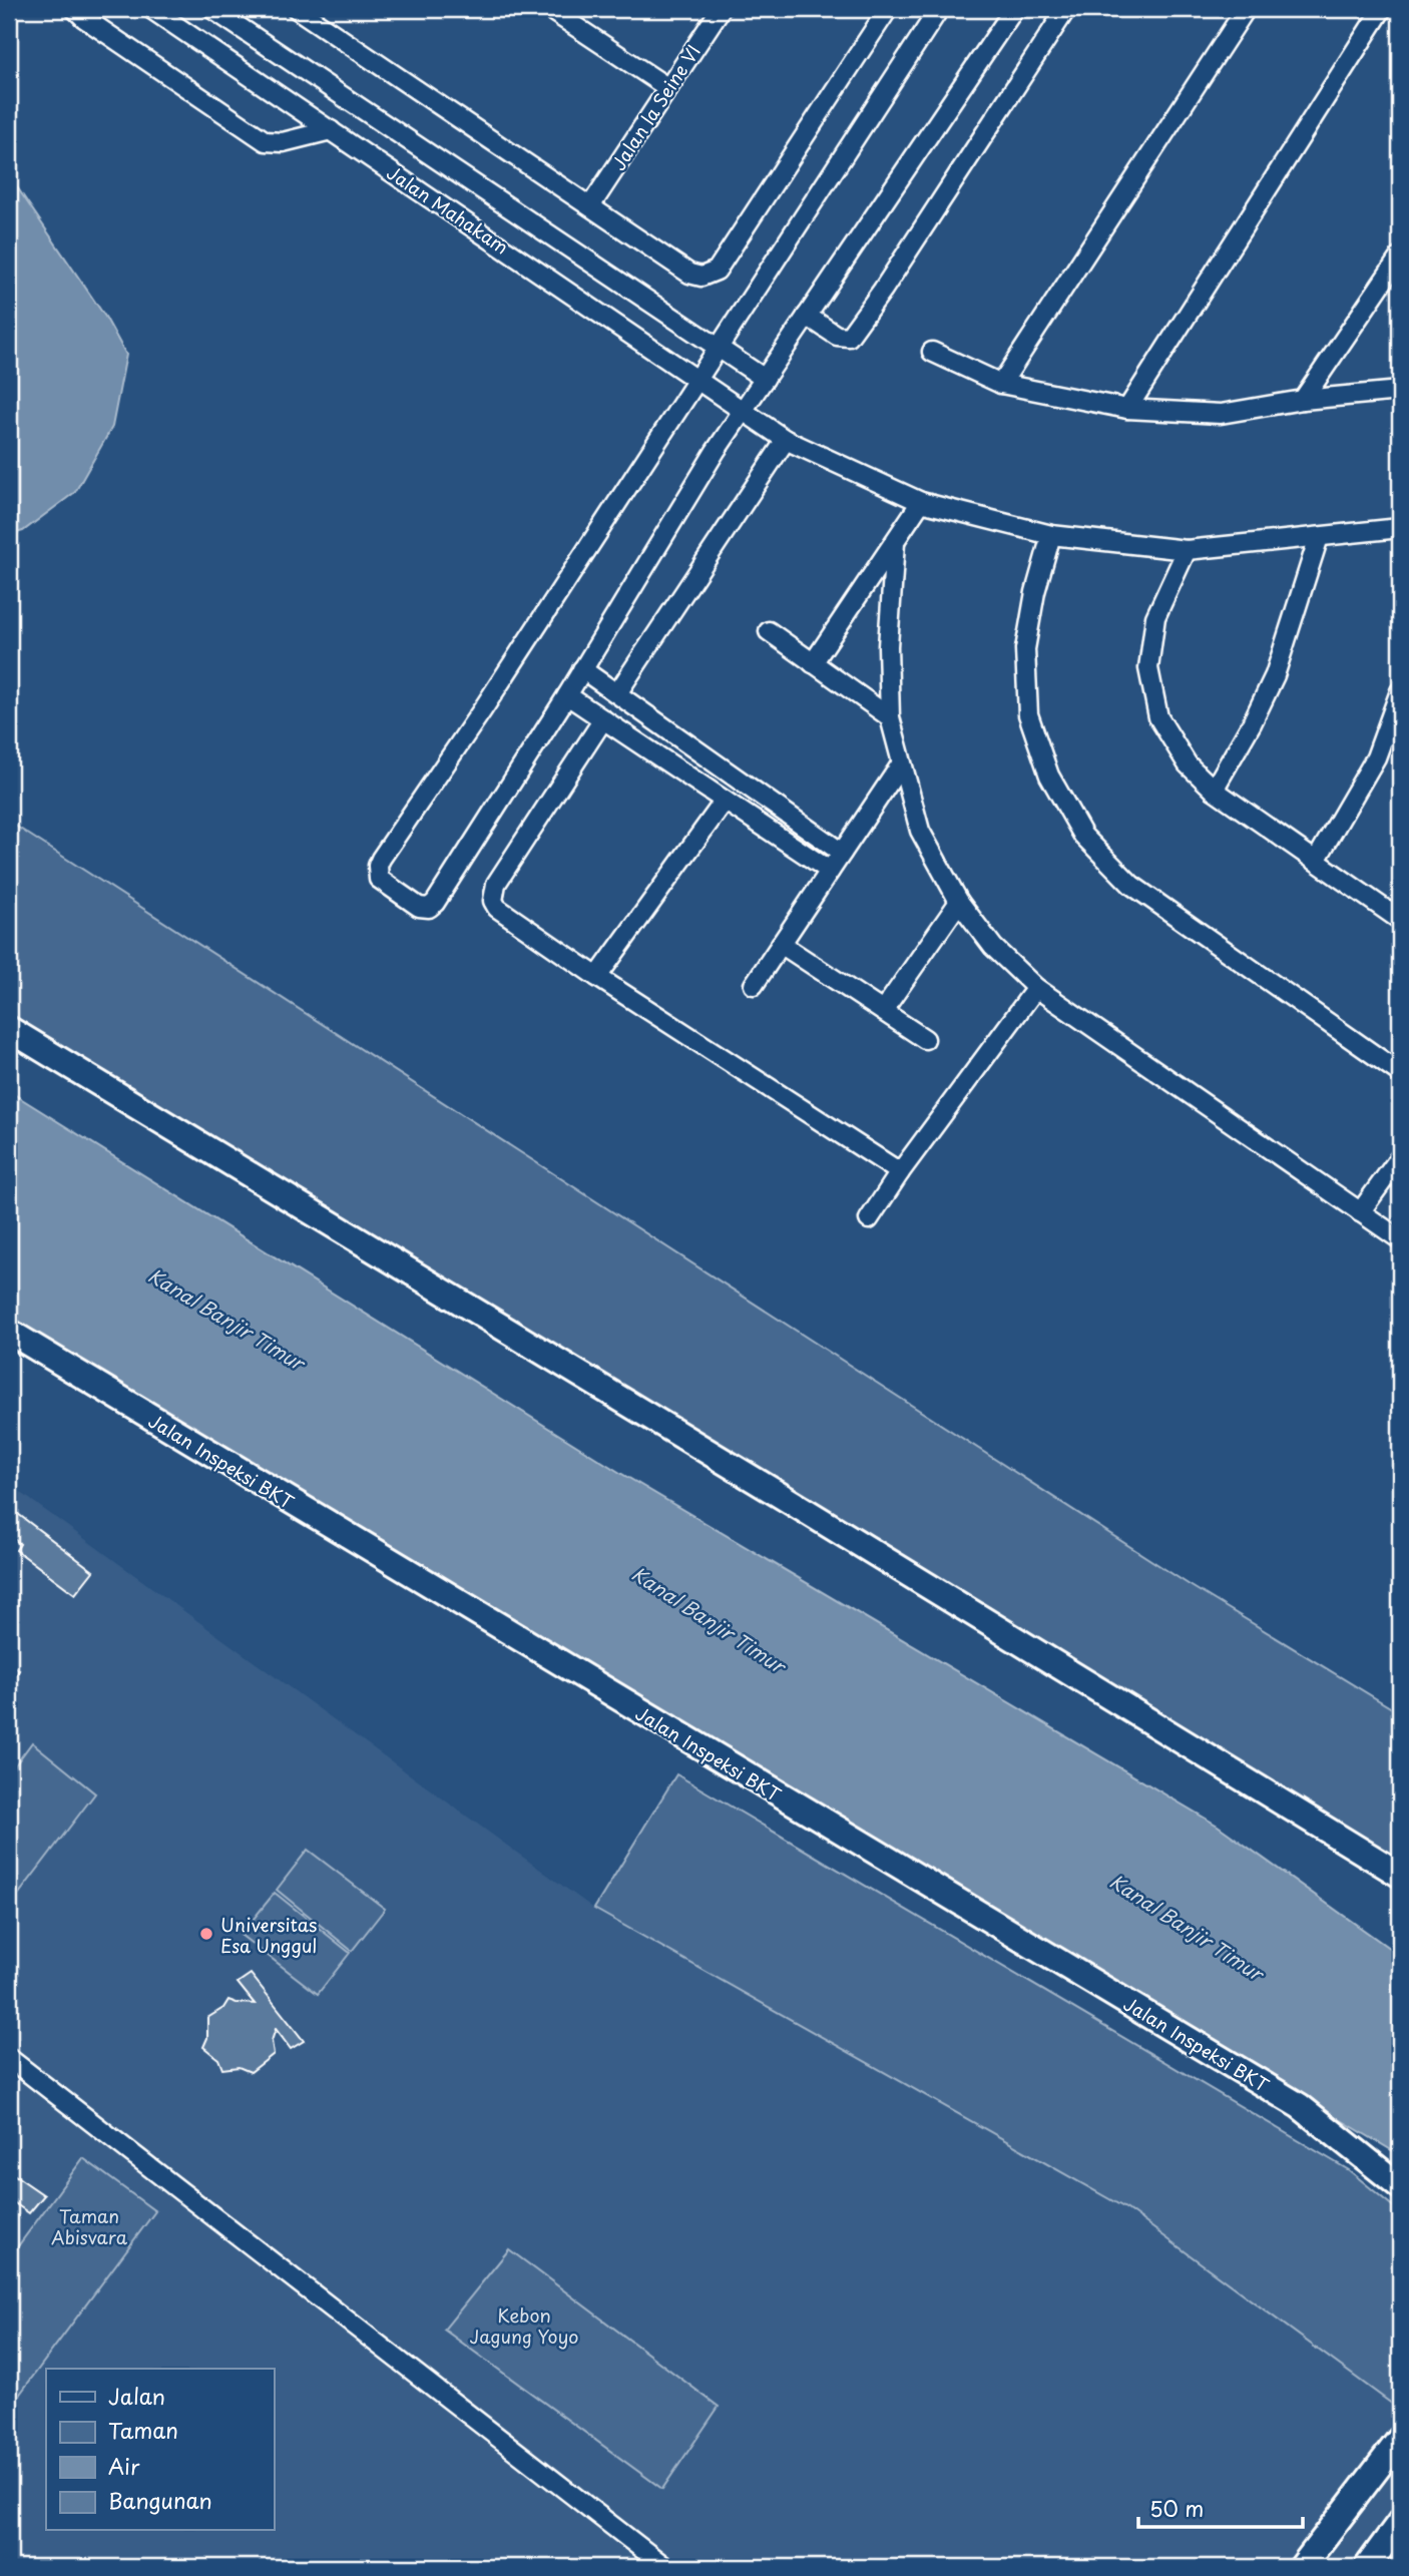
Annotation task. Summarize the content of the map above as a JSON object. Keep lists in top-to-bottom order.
{
  "streets": {
    "street": ["Jalan la Seine VI", "Jalan Mahakam", "Jalan Inspeksi BKT"]
  },
  "water": ["Kanal Banjir Timur"],
  "parks": ["Taman Abisvara", "Kebon Jagung Yoyo"],
  "places": ["Universitas Esa Unggul"],
  "legend": [
    "Jalan",
    "Taman",
    "Air",
    "Bangunan"
  ],
  "scale_bar": "50 m"
}
